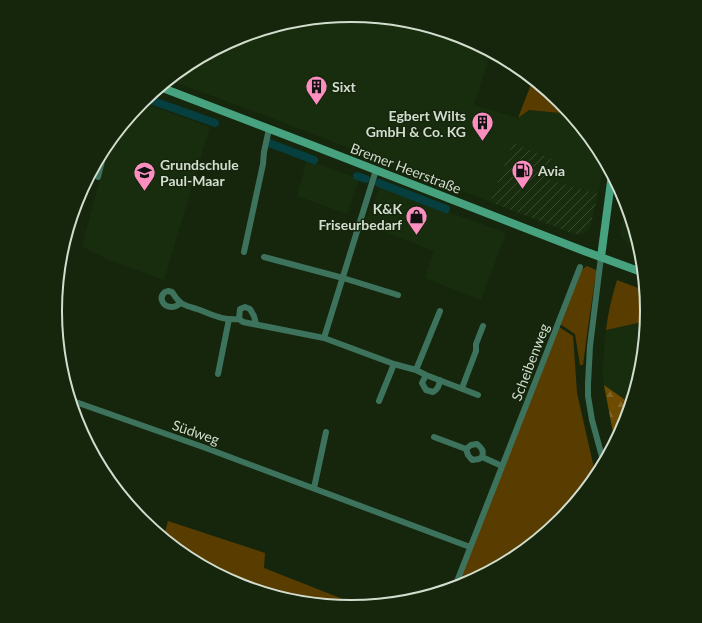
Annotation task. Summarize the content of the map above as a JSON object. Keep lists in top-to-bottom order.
{
  "streets": {
    "street": ["Bremer Heerstraße", "Scheibenweg", "Südweg"]
  },
  "crossings": [
    ["Scheibenweg", "Südweg"]
  ],
  "places": {
    "building": ["Sixt", "Egbert Wilts GmbH & Co. KG"],
    "fuel station": ["Avia"],
    "school or university": ["Grundschule Paul-Maar"],
    "shop": ["K&K Friseurbedarf"]
  }
}
